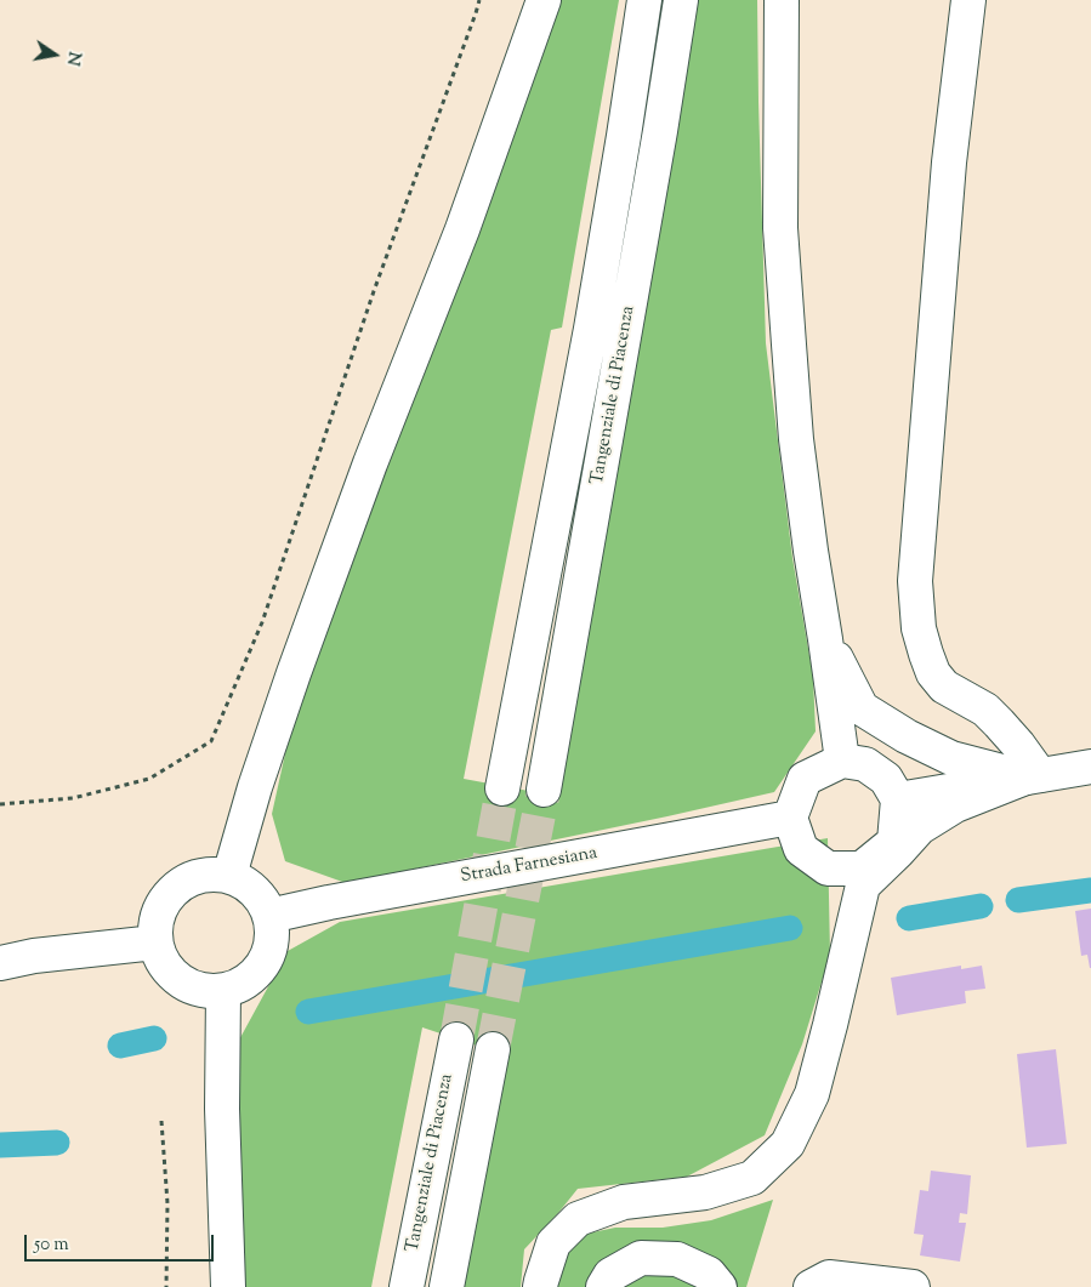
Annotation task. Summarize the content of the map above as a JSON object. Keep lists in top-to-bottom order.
{
  "streets": {
    "main road": ["Tangenziale di Piacenza", "Strada Farnesiana"]
  },
  "scale_bar": "50 m",
  "north": "right"
}
